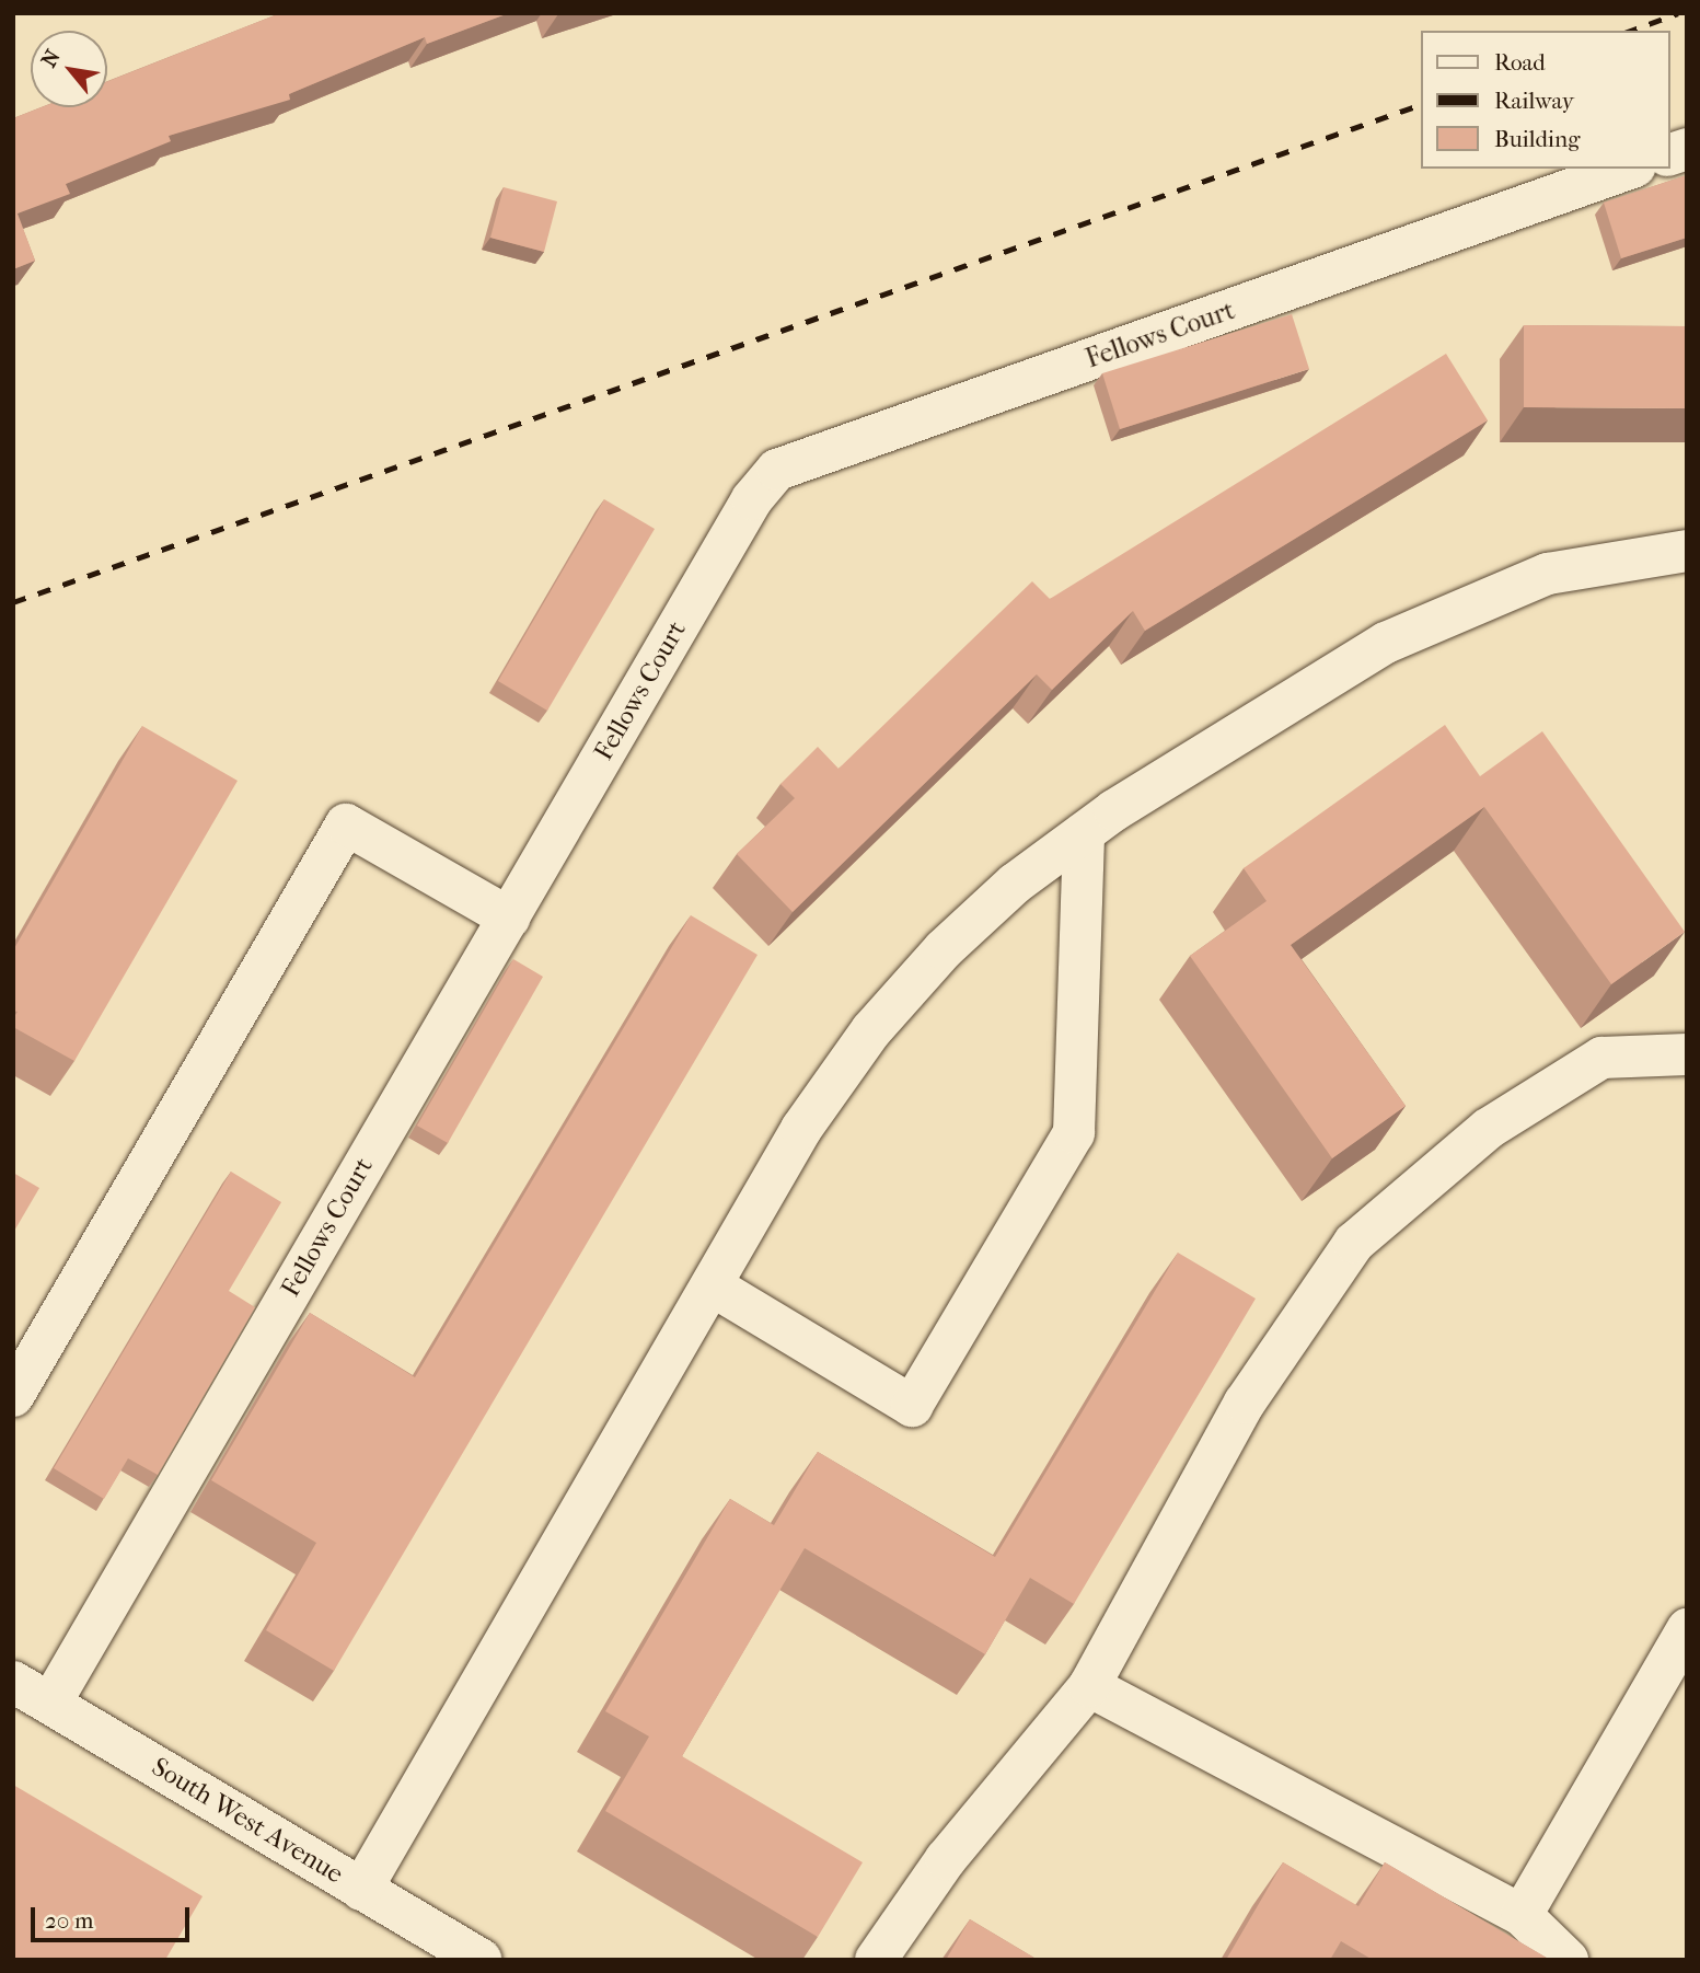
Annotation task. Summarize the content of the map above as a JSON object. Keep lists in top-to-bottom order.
{
  "streets": {
    "street": ["Fellows Court", "South West Avenue"]
  },
  "crossings": [
    ["Fellows Court", "South West Avenue"]
  ],
  "legend": ["Road", "Railway", "Building"],
  "scale_bar": "20 m",
  "north": "top left"
}
